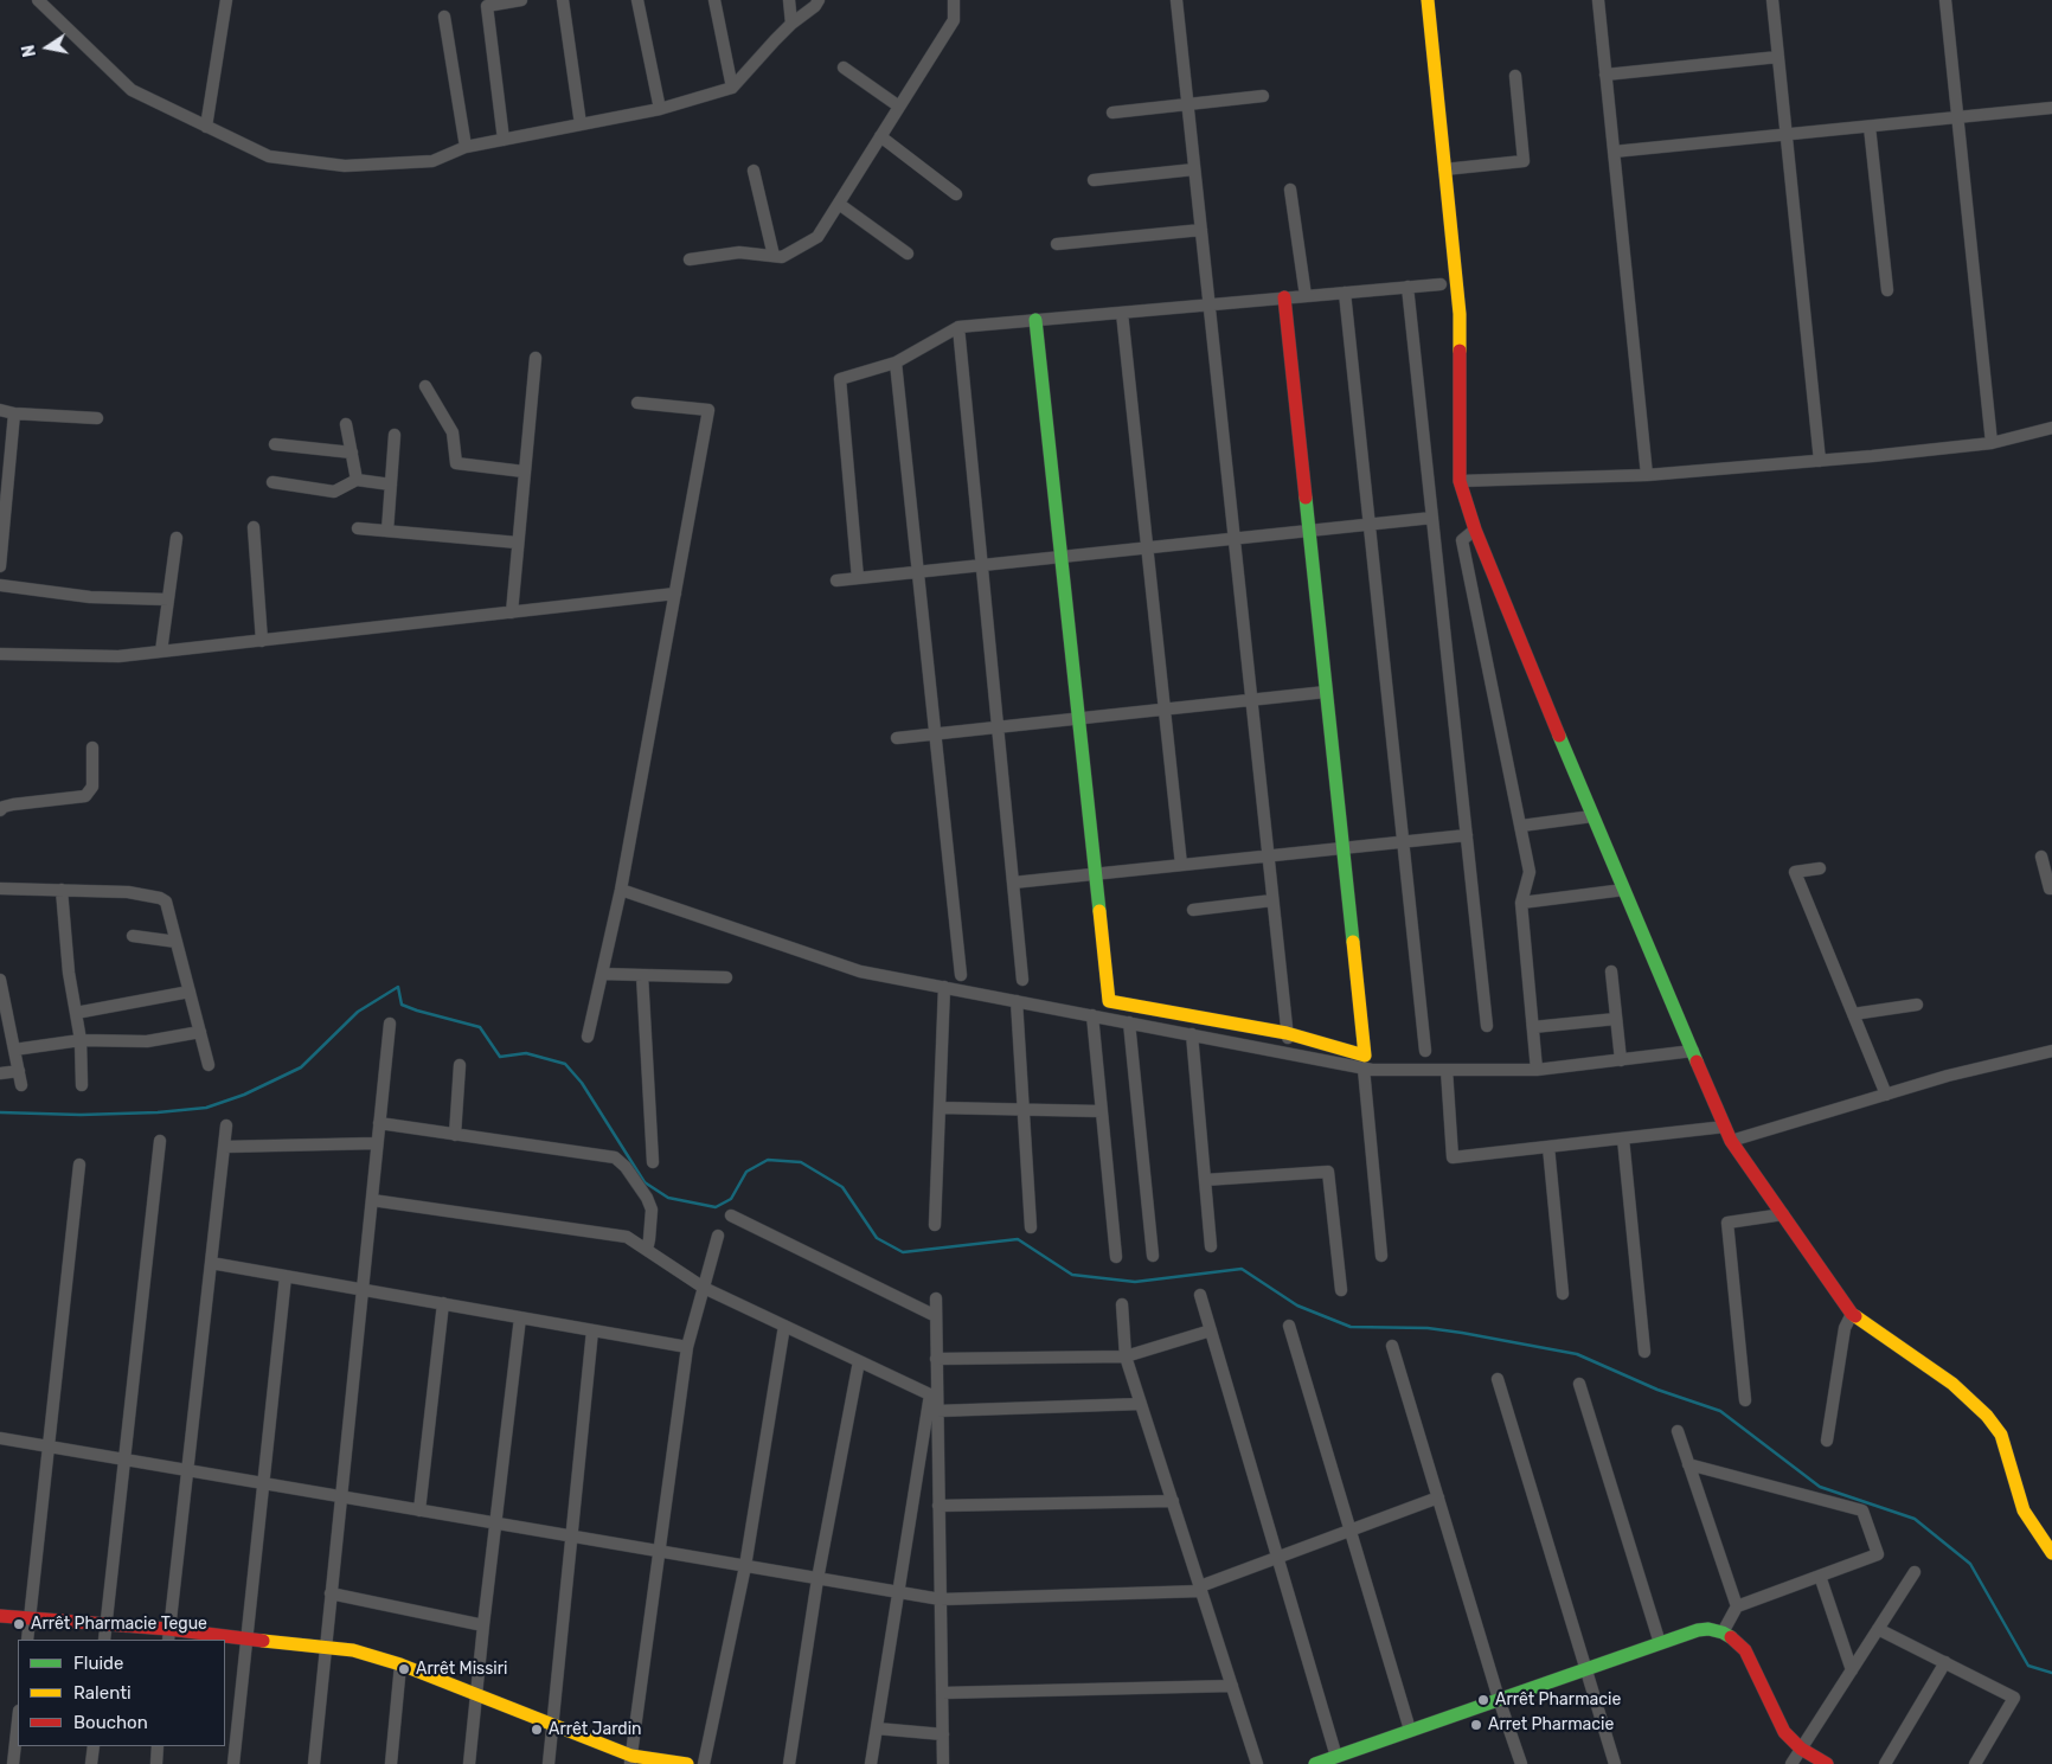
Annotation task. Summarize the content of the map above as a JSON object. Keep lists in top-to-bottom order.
{
  "places": [
    "Arrêt Pharmacie Tegue",
    "Arrêt Missiri",
    "Arrêt Pharmacie",
    "Arret Pharmacie",
    "Arrêt Jardin"
  ],
  "legend": ["Fluide", "Ralenti", "Bouchon"],
  "north": "left"
}
